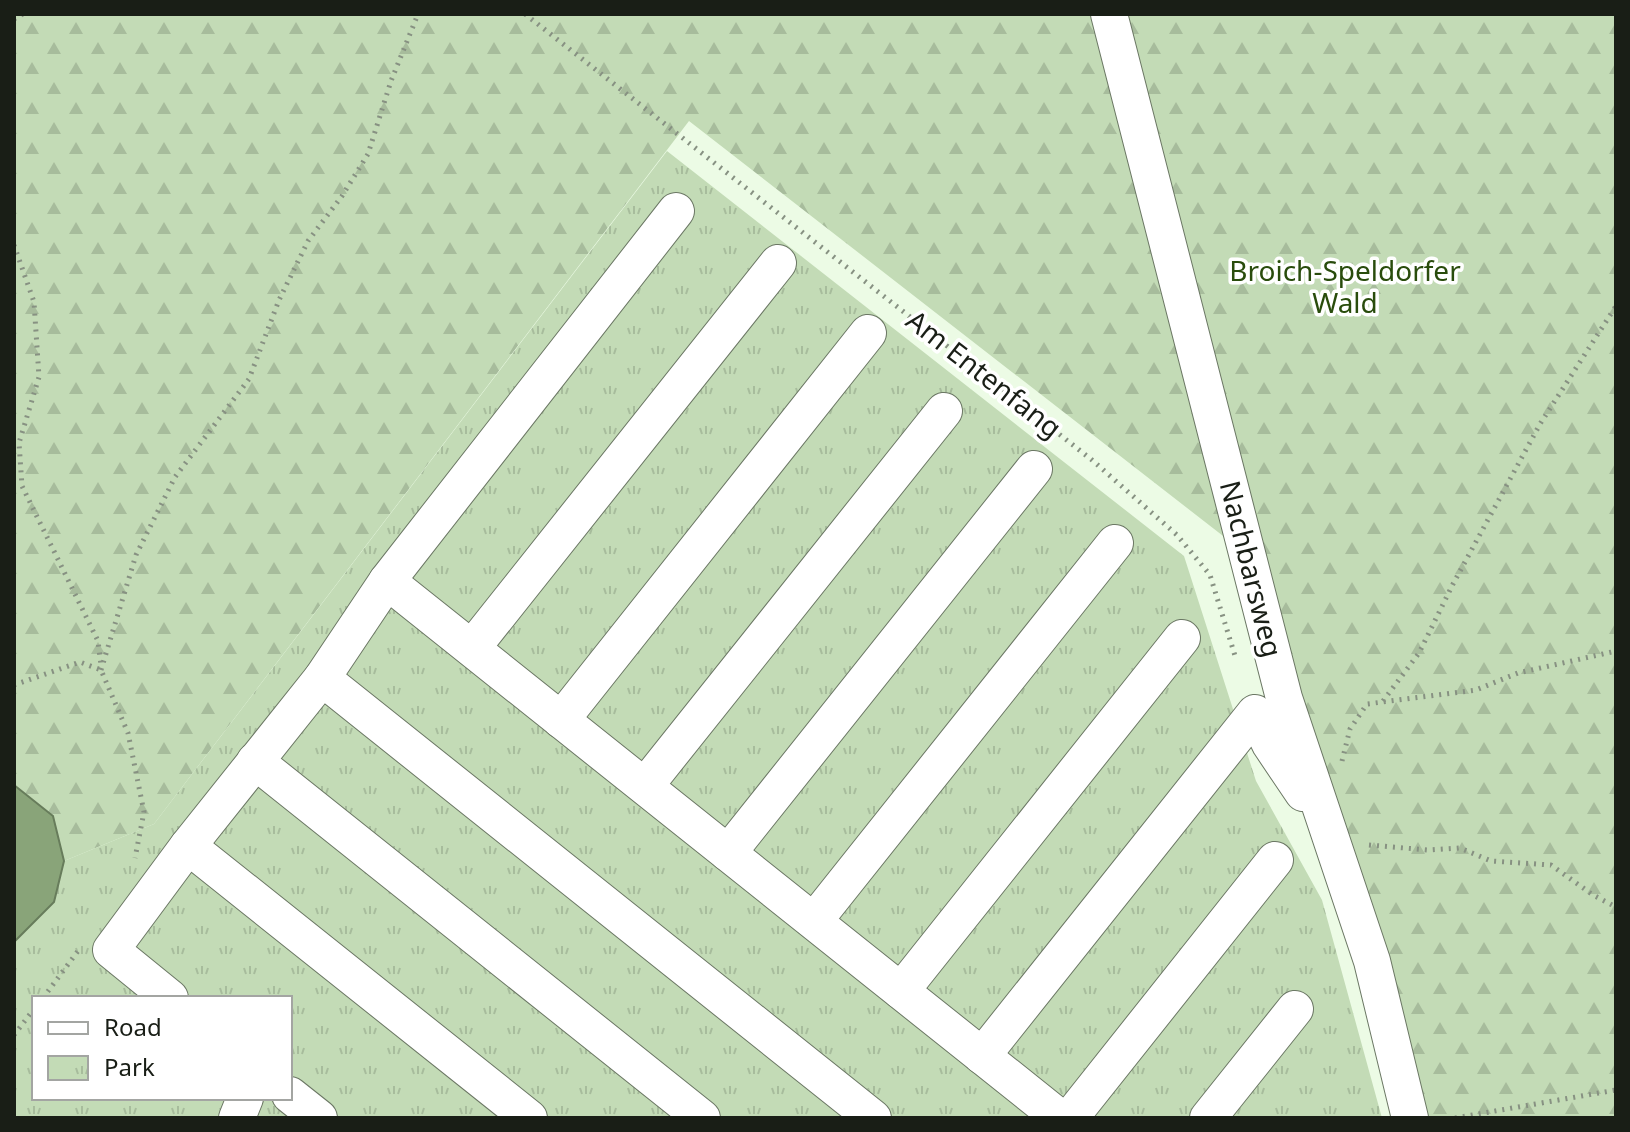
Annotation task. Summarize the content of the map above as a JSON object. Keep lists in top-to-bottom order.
{
  "streets": {
    "lane": ["Nachbarsweg"],
    "path": ["Am Entenfang"]
  },
  "parks": ["Broich-Speldorfer Wald"],
  "legend": ["Road", "Park"]
}
